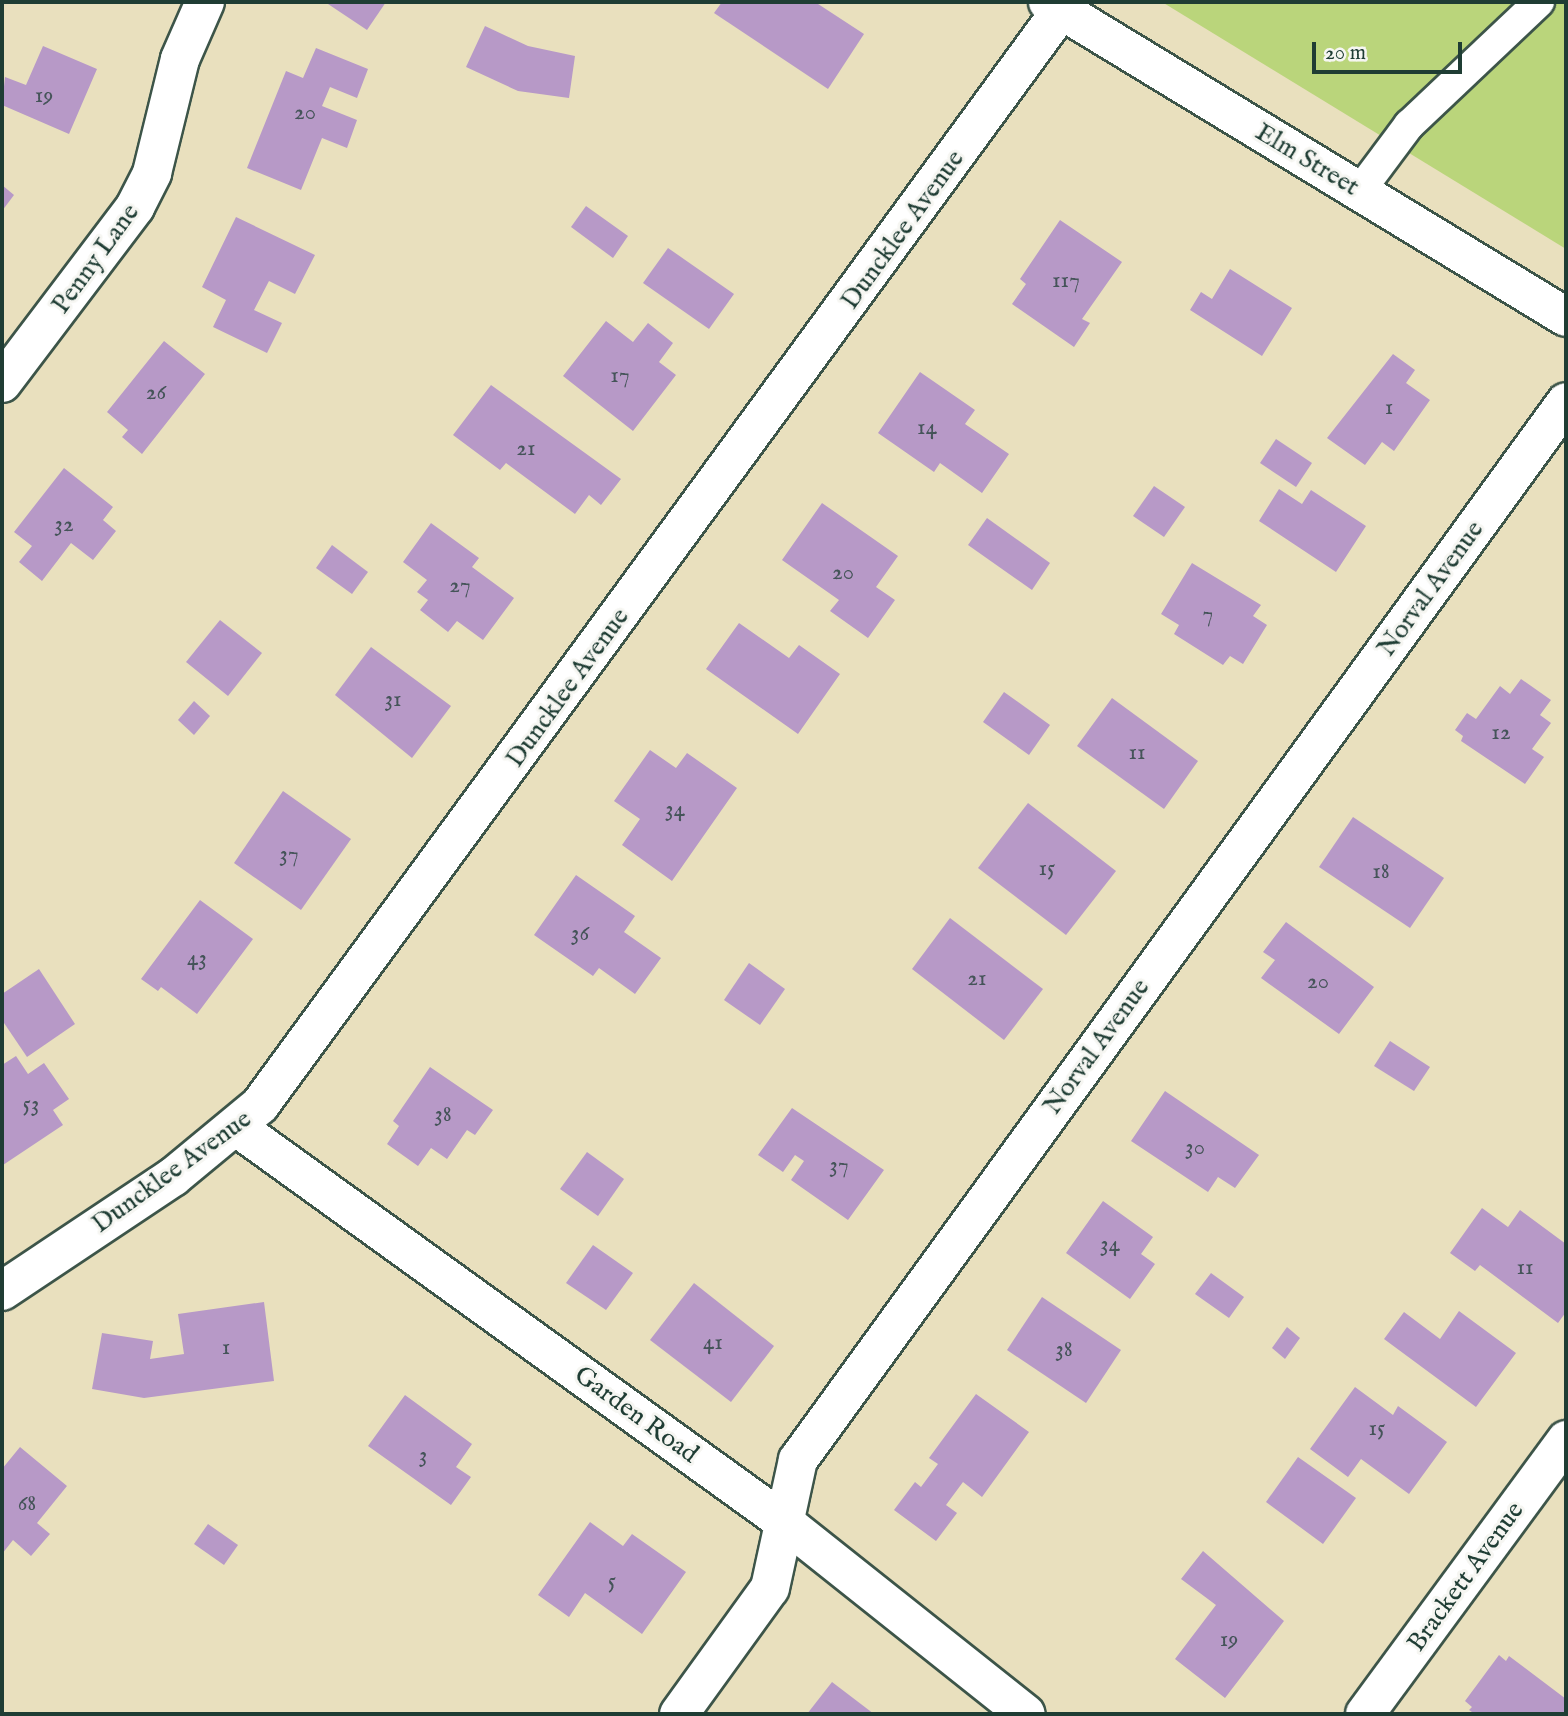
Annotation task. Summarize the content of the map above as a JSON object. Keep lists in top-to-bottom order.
{
  "streets": {
    "street": [
      "Elm Street",
      "Duncklee Avenue",
      "Penny Lane",
      "Norval Avenue",
      "Garden Road",
      "Brackett Avenue"
    ]
  },
  "crossings": [
    ["Elm Street", "Duncklee Avenue"],
    ["Duncklee Avenue", "Garden Road"],
    ["Norval Avenue", "Garden Road"]
  ],
  "house_numbers": [
    "19",
    "20",
    "117",
    "17",
    "26",
    "1",
    "14",
    "21",
    "32",
    "20",
    "27",
    "7",
    "31",
    "12",
    "11",
    "34",
    "37",
    "15",
    "18",
    "36",
    "43",
    "21",
    "20",
    "53",
    "38",
    "30",
    "37",
    "34",
    "11",
    "41",
    "1",
    "38",
    "15",
    "3",
    "68",
    "5",
    "19"
  ],
  "scale_bar": "20 m"
}
